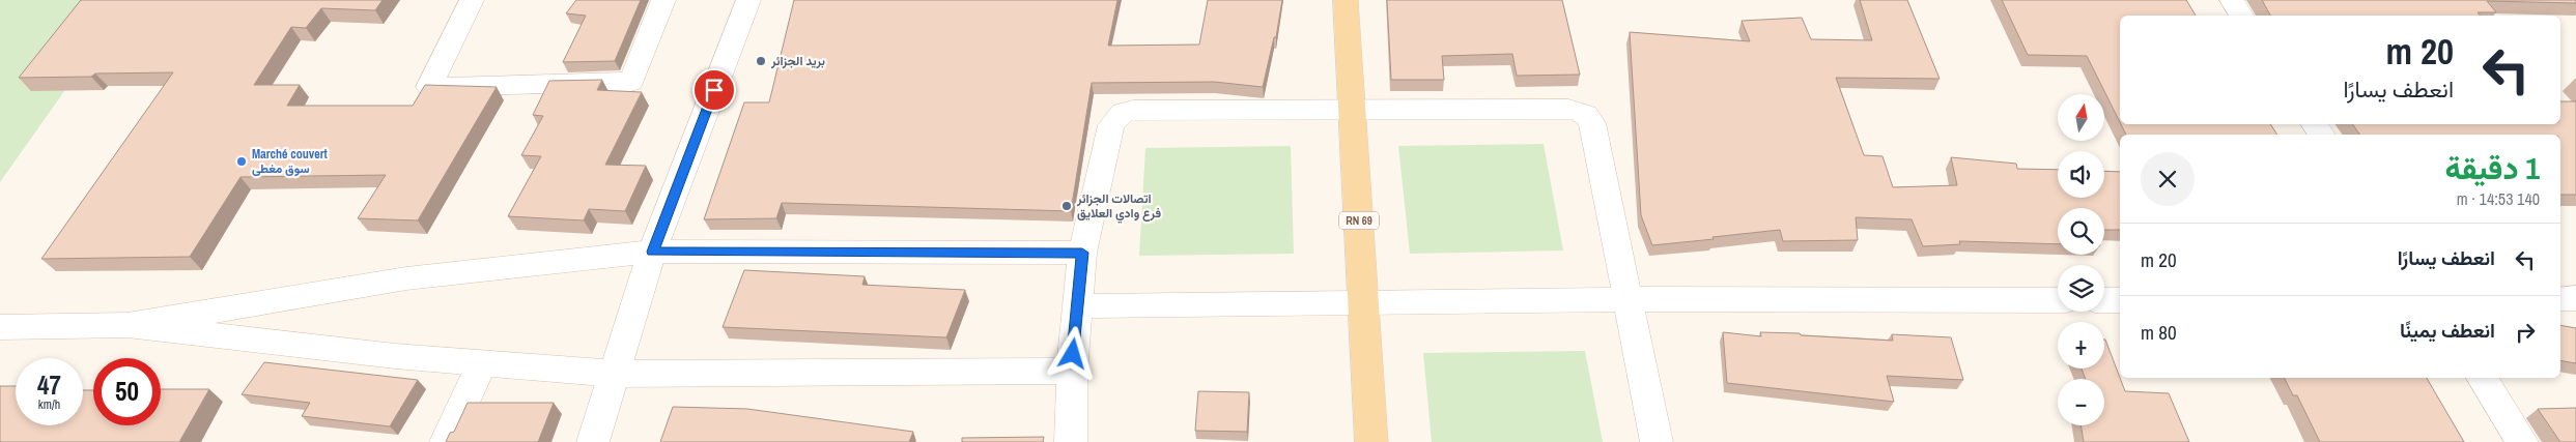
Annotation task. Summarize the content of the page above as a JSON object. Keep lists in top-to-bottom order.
{
  "streets": {
    "main road": ["RN 69"]
  },
  "places": ["بريد الجزائر", "Marché couvert سوق مغطى", "اتصالات الجزائر فرع وادي العلايق"],
  "north": "top",
  "page": {
    "turn": ["20 m", "انعطف يسارًا"],
    "map_buttons": ["+", "−"],
    "heading": ["1 دقيقة", "140 m · 14:53"],
    "list": [
      {
        "name": "انعطف يسارًا",
        "value": "20 m"
      },
      {
        "name": "انعطف يمينًا",
        "value": "80 m"
      }
    ],
    "speed": "47 km/h",
    "limit": "50"
  }
}
